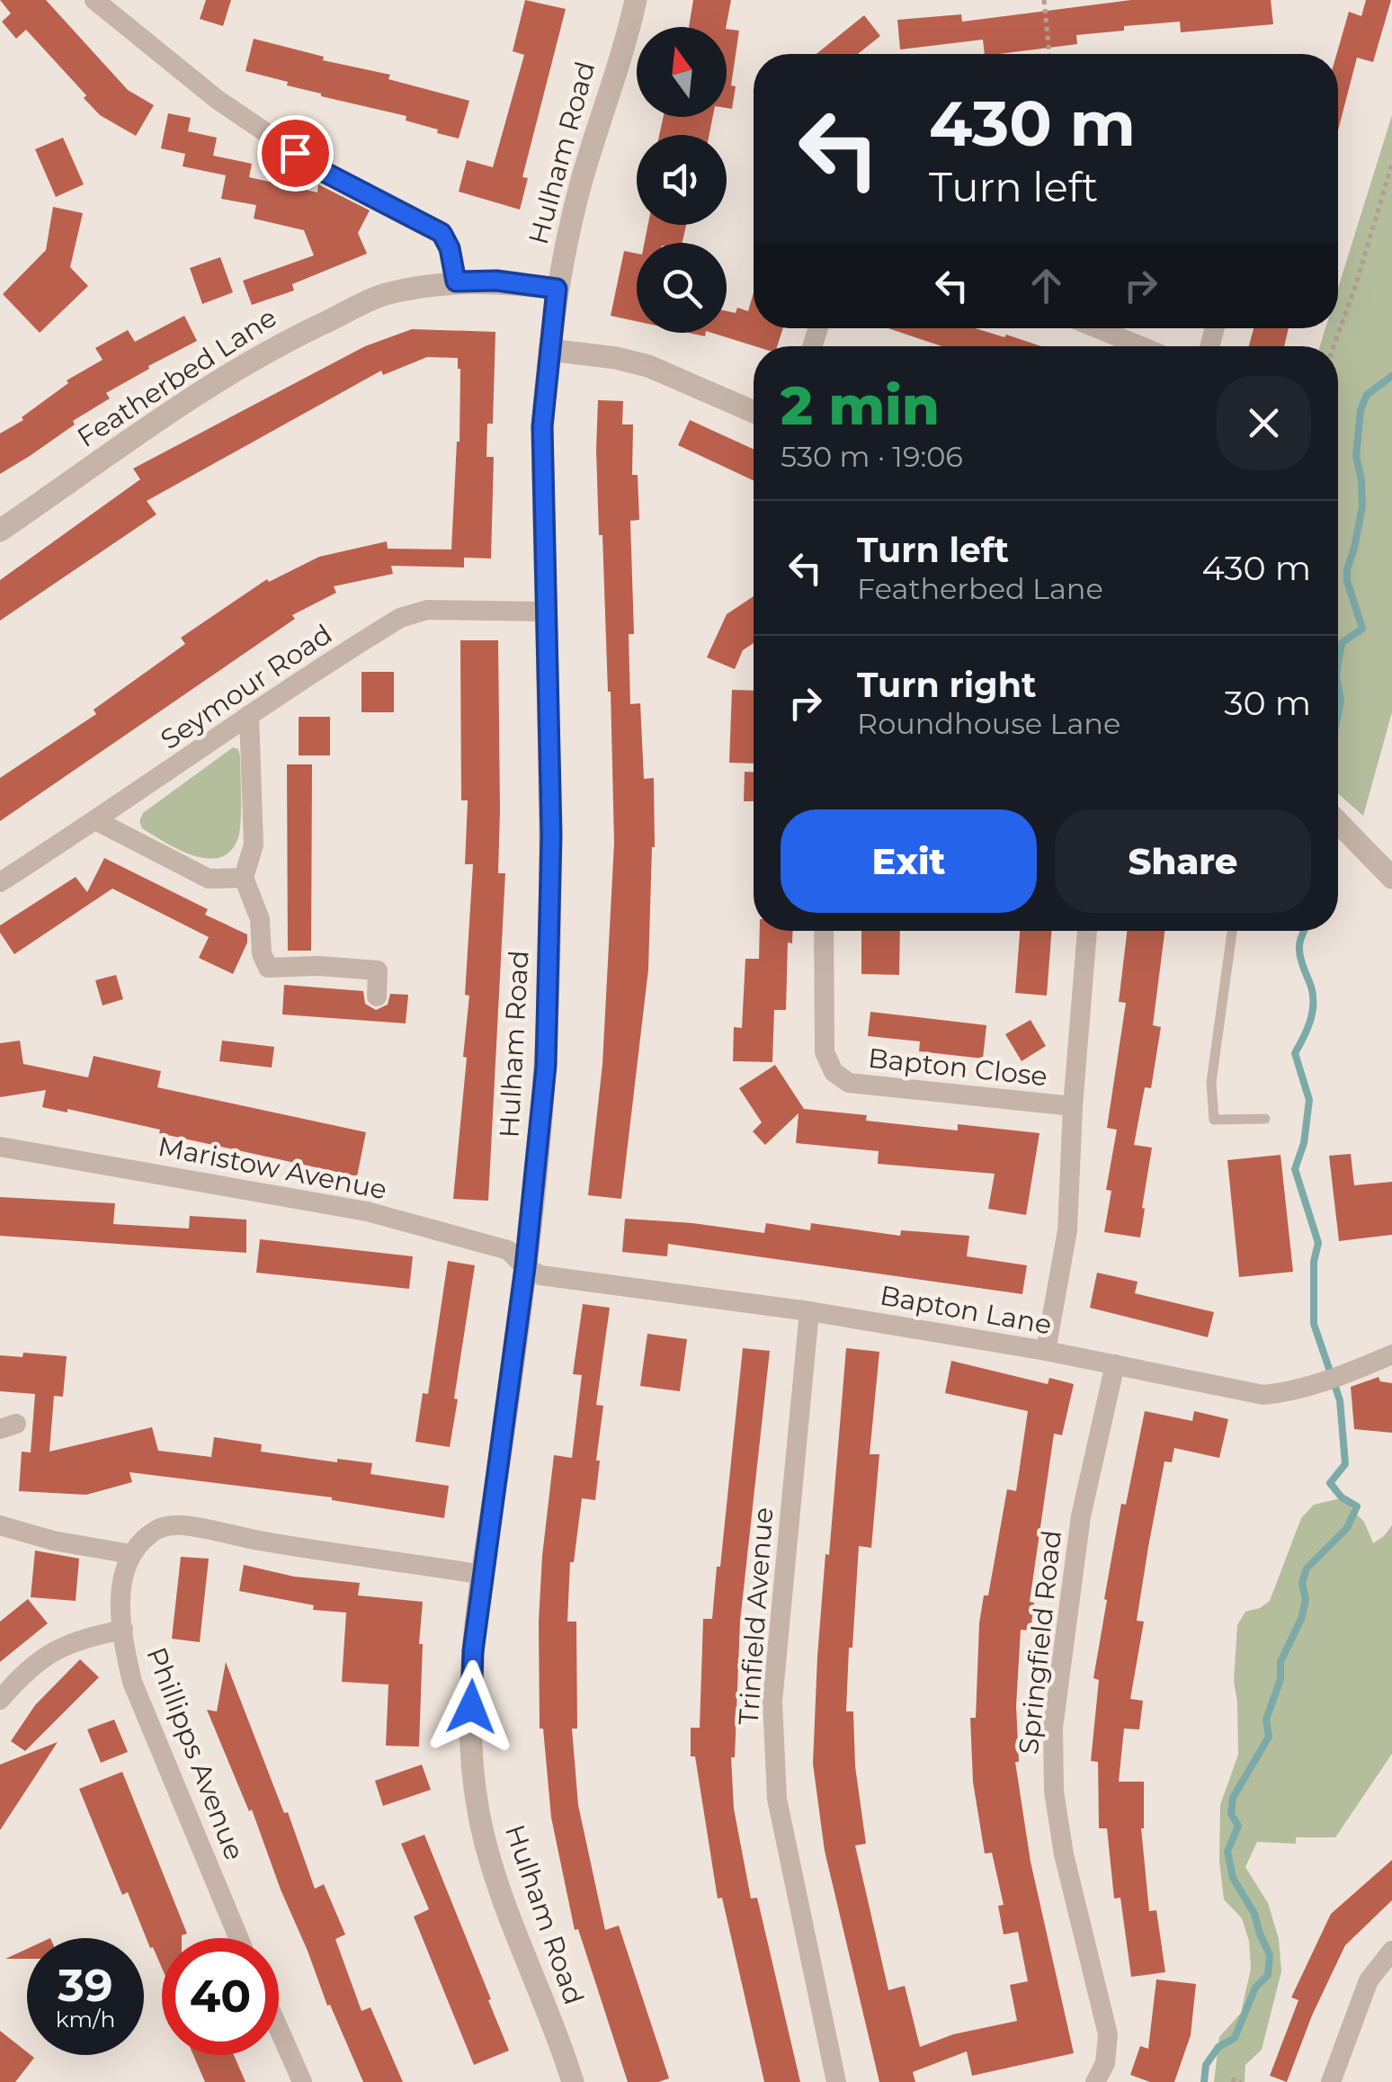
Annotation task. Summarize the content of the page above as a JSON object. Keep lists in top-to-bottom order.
{
  "streets": {
    "street": [
      "Hulham Road",
      "Featherbed Lane",
      "Seymour Road",
      "Bapton Close",
      "Maristow Avenue",
      "Bapton Lane",
      "Trinfield Avenue",
      "Springfield Road",
      "Phillipps Avenue"
    ]
  },
  "crossings": [
    ["Hulham Road", "Featherbed Lane"],
    ["Hulham Road", "Seymour Road"],
    ["Hulham Road", "Maristow Avenue"],
    ["Hulham Road", "Bapton Lane"],
    ["Bapton Close", "Bapton Lane"],
    ["Maristow Avenue", "Bapton Lane"],
    ["Bapton Lane", "Trinfield Avenue"],
    ["Bapton Lane", "Springfield Road"]
  ],
  "north": "top",
  "page": {
    "turn": ["430 m", "Turn left"],
    "heading": ["2 min", "530 m · 19:06"],
    "list": [
      {
        "name": "Turn left",
        "note": "Featherbed Lane",
        "value": "430 m"
      },
      {
        "name": "Turn right",
        "note": "Roundhouse Lane",
        "value": "30 m"
      }
    ],
    "buttons": ["Exit", "Share"],
    "speed": "39 km/h",
    "limit": "40"
  }
}
